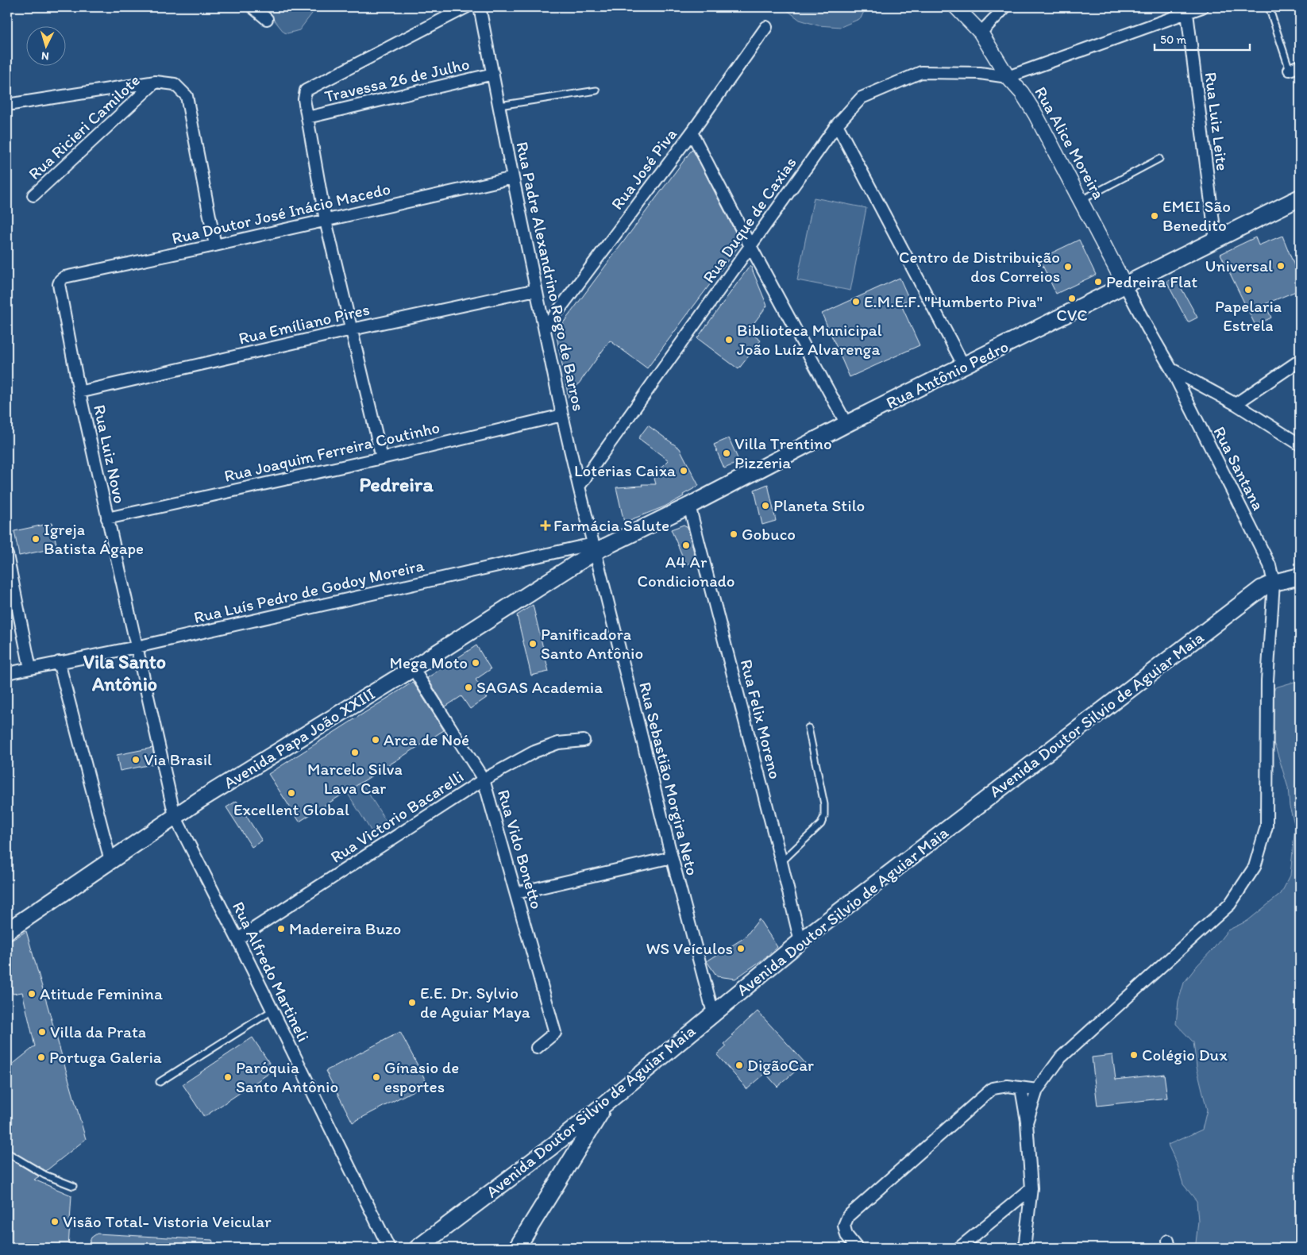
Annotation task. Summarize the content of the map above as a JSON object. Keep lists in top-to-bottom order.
{
  "streets": {
    "main road": ["Rua Antônio Pedro", "Avenida Doutor Silvio de Aguiar Maia", "Avenida Papa João XXIII"],
    "street": [
      "Travessa 26 de Julho",
      "Rua Luiz Leite",
      "Rua Ricieri Camilote",
      "Rua Alice Moreira",
      "Rua José Piva",
      "Rua Doutor José Inácio Macedo",
      "Rua Duque de Caxias",
      "Rua Padre Alexandrino Rego de Barros",
      "Rua Emíliano Pires",
      "Rua Joaquim Ferreira Coutinho",
      "Rua Luiz Novo",
      "Rua Santana",
      "Rua Luís Pedro de Godoy Moreira",
      "Rua Felix Moreno",
      "Rua Sebastião Morgira Neto",
      "Rua Victorio Bacarelli",
      "Rua Vido Bonetto",
      "Rua Alfredo Martineli"
    ]
  },
  "crossings": [
    ["Travessa 26 de Julho", "Rua Padre Alexandrino Rego de Barros"],
    ["Rua Luiz Leite", "Rua Antônio Pedro"],
    ["Rua Alice Moreira", "Rua Duque de Caxias"],
    ["Rua Alice Moreira", "Rua Antônio Pedro"],
    ["Rua Alice Moreira", "Rua Santana"],
    ["Rua José Piva", "Rua Padre Alexandrino Rego de Barros"],
    ["Rua Doutor José Inácio Macedo", "Rua Padre Alexandrino Rego de Barros"],
    ["Rua Doutor José Inácio Macedo", "Rua Luiz Novo"],
    ["Rua Duque de Caxias", "Rua Padre Alexandrino Rego de Barros"],
    ["Rua Padre Alexandrino Rego de Barros", "Rua Emíliano Pires"],
    ["Rua Padre Alexandrino Rego de Barros", "Rua Antônio Pedro"],
    ["Rua Padre Alexandrino Rego de Barros", "Rua Joaquim Ferreira Coutinho"],
    ["Rua Padre Alexandrino Rego de Barros", "Rua Luís Pedro de Godoy Moreira"],
    ["Rua Padre Alexandrino Rego de Barros", "Avenida Papa João XXIII"],
    ["Rua Padre Alexandrino Rego de Barros", "Rua Sebastião Morgira Neto"],
    ["Rua Emíliano Pires", "Rua Luiz Novo"],
    ["Rua Antônio Pedro", "Rua Santana"],
    ["Rua Antônio Pedro", "Rua Luís Pedro de Godoy Moreira"],
    ["Rua Antônio Pedro", "Rua Felix Moreno"],
    ["Rua Antônio Pedro", "Avenida Papa João XXIII"],
    ["Rua Antônio Pedro", "Rua Sebastião Morgira Neto"],
    ["Rua Joaquim Ferreira Coutinho", "Rua Luiz Novo"],
    ["Rua Luiz Novo", "Rua Luís Pedro de Godoy Moreira"],
    ["Rua Luiz Novo", "Avenida Papa João XXIII"],
    ["Rua Luiz Novo", "Rua Alfredo Martineli"],
    ["Rua Santana", "Avenida Doutor Silvio de Aguiar Maia"],
    ["Rua Luís Pedro de Godoy Moreira", "Avenida Papa João XXIII"],
    ["Rua Luís Pedro de Godoy Moreira", "Rua Sebastião Morgira Neto"],
    ["Avenida Doutor Silvio de Aguiar Maia", "Rua Felix Moreno"],
    ["Avenida Doutor Silvio de Aguiar Maia", "Rua Sebastião Morgira Neto"],
    ["Avenida Papa João XXIII", "Rua Sebastião Morgira Neto"],
    ["Avenida Papa João XXIII", "Rua Vido Bonetto"],
    ["Avenida Papa João XXIII", "Rua Alfredo Martineli"],
    ["Rua Victorio Bacarelli", "Rua Vido Bonetto"],
    ["Rua Victorio Bacarelli", "Rua Alfredo Martineli"]
  ],
  "districts": ["Pedreira", "Vila Santo Antônio"],
  "places": {
    "other": [
      "EMEI São Benedito",
      "Universal",
      "Centro de Distribuição dos Correios",
      "Pedreira Flat",
      "Papelaria Estrela",
      "CVC",
      "E.M.E.F. \"Humberto Piva\"",
      "Biblioteca Municipal João Luíz Alvarenga",
      "Villa Trentino Pizzeria",
      "Loterias Caixa",
      "Planeta Stilo",
      "Gobuco",
      "Igreja Batista Ágape",
      "A4 Ar Condicionado",
      "Panificadora Santo Antônio",
      "Mega Moto",
      "SAGAS Academia",
      "Arca de Noé",
      "Marcelo Silva Lava Car",
      "Via Brasil",
      "Excellent Global",
      "Madereira Buzo",
      "WS Veículos",
      "Atitude Feminina",
      "E.E. Dr. Sylvio de Aguiar Maya",
      "Villa da Prata",
      "Colégio Dux",
      "Portuga Galeria",
      "DigãoCar",
      "Paróquia Santo Antônio",
      "Gínasio de esportes",
      "Visão Total- Vistoria Veicular"
    ],
    "health": ["Farmácia Salute"]
  },
  "scale_bar": "50 m",
  "north": "bottom"
}
